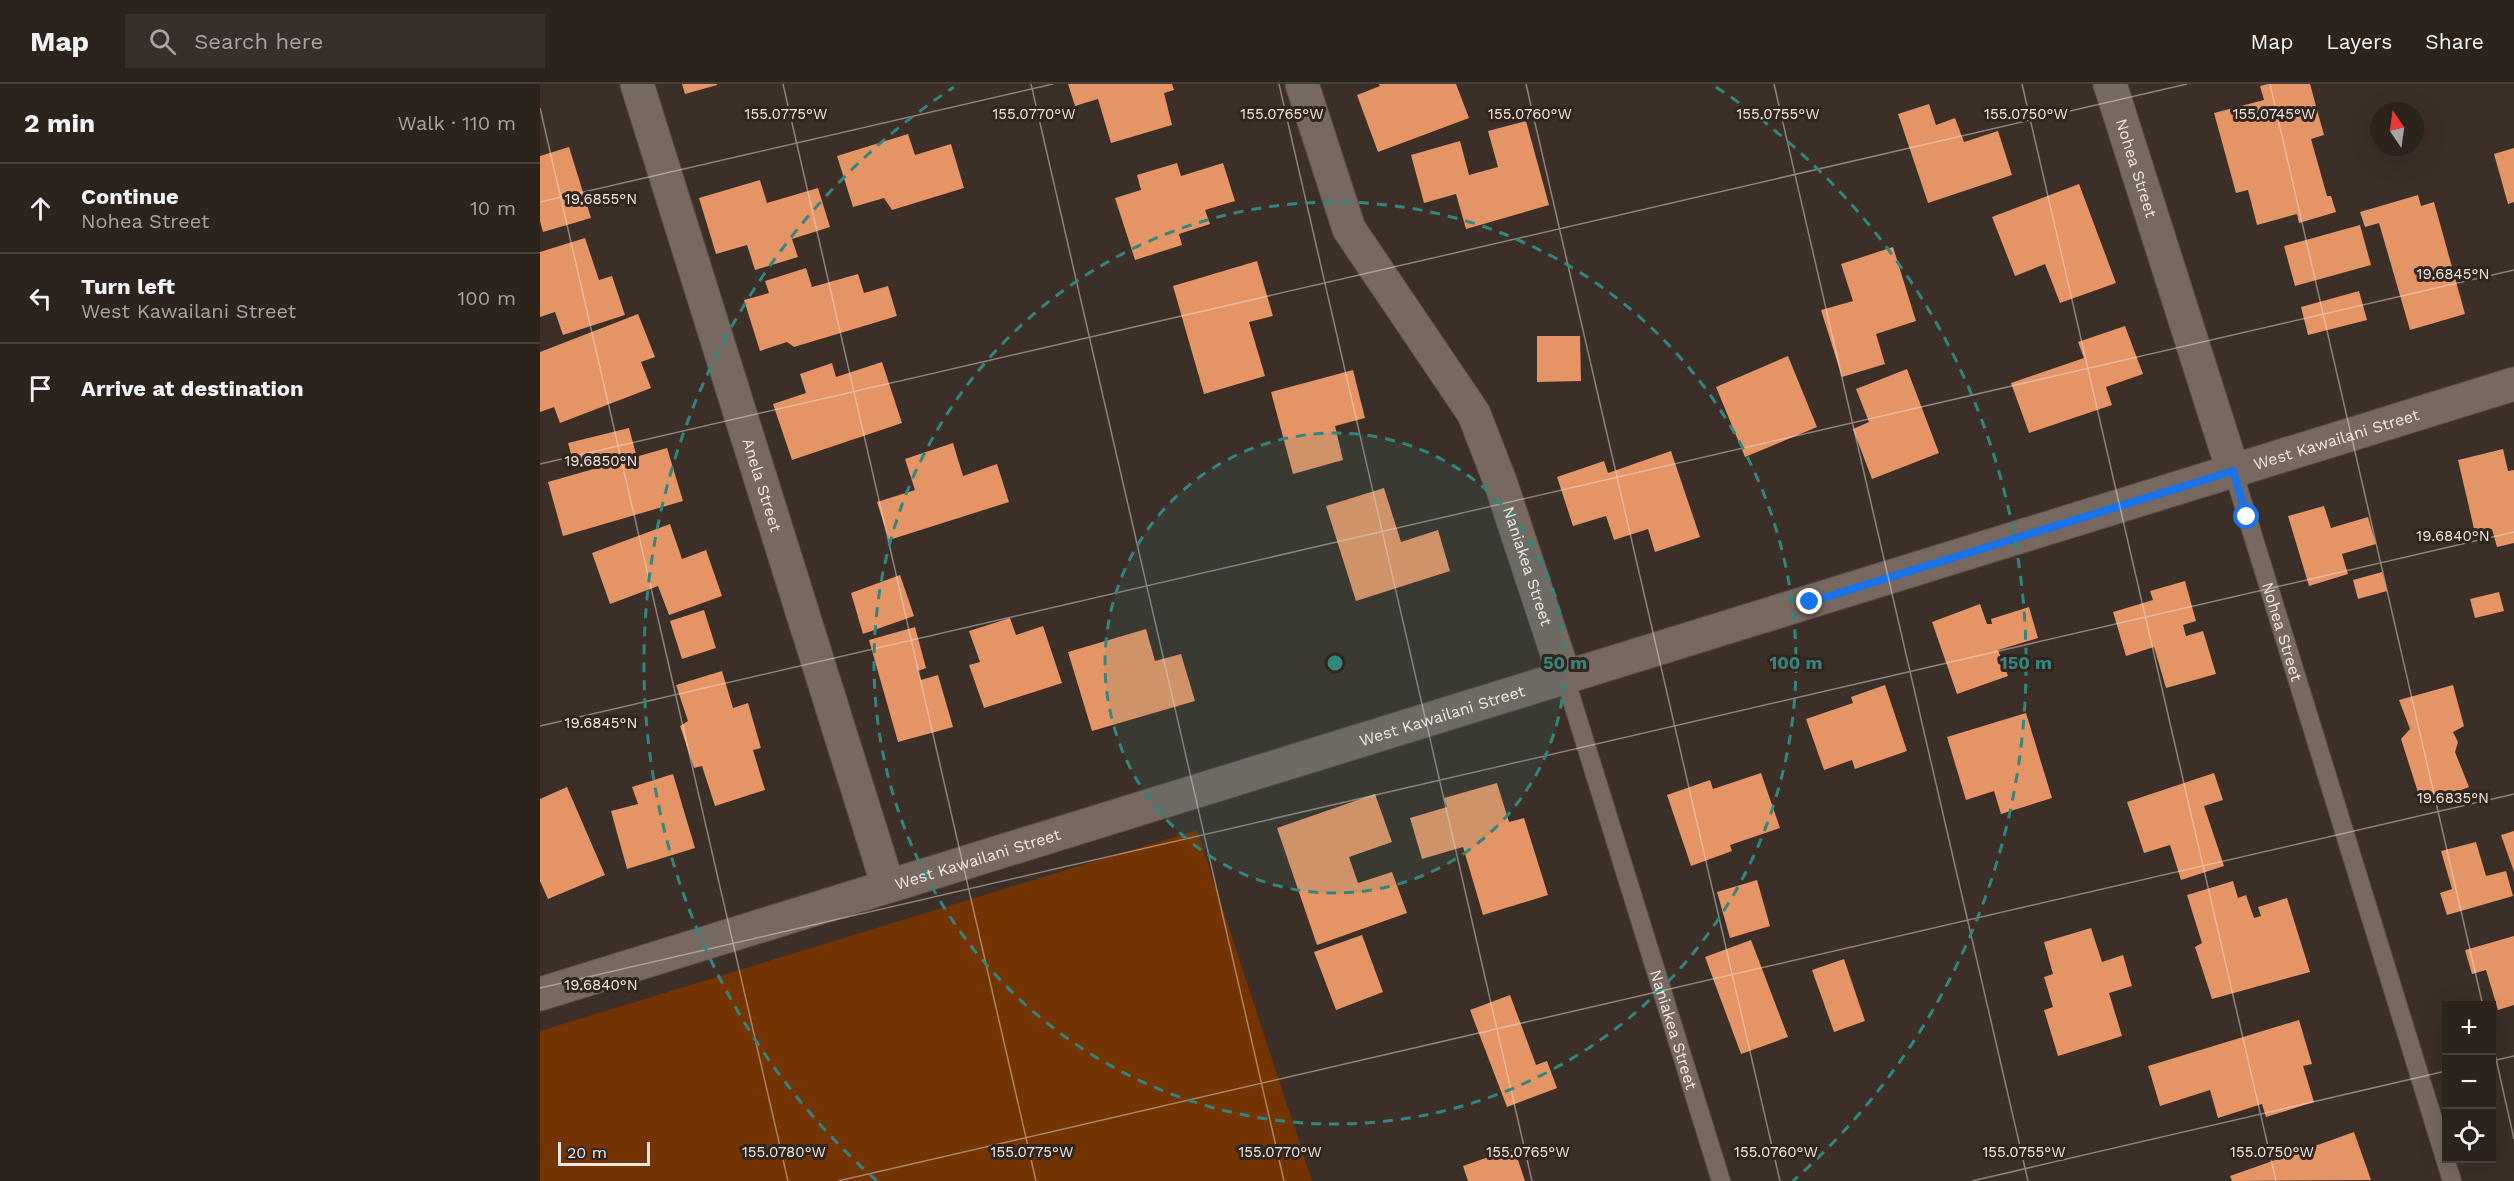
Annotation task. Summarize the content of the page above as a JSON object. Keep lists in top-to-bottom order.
{
  "streets": {
    "street": [
      "Nohea Street",
      "West Kawailani Street",
      "Anela Street",
      "Naniakea Street"
    ]
  },
  "crossings": [
    ["Nohea Street", "West Kawailani Street"],
    ["West Kawailani Street", "Anela Street"],
    ["West Kawailani Street", "Naniakea Street"]
  ],
  "scale_bar": "20 m",
  "north": "top",
  "page": {
    "header": "Map",
    "search": "Search here",
    "nav": ["Map", "Layers", "Share"],
    "heading": ["2 min", "Walk · 110 m"],
    "list": [
      ["Continue", "Nohea Street", "10 m"],
      ["Turn left", "West Kawailani Street", "100 m"],
      "Arrive at destination"
    ],
    "map_buttons": ["+", "−"],
    "scale": "20 m"
  },
  "coordinates": [
    "155.0775°W",
    "155.0770°W",
    "155.0765°W",
    "155.0760°W",
    "155.0755°W",
    "155.0750°W",
    "155.0745°W",
    "19.6855°N",
    "19.6845°N",
    "19.6850°N",
    "19.6840°N",
    "19.6835°N",
    "155.0780°W"
  ],
  "rings": ["50 m", "100 m", "150 m"]
}
